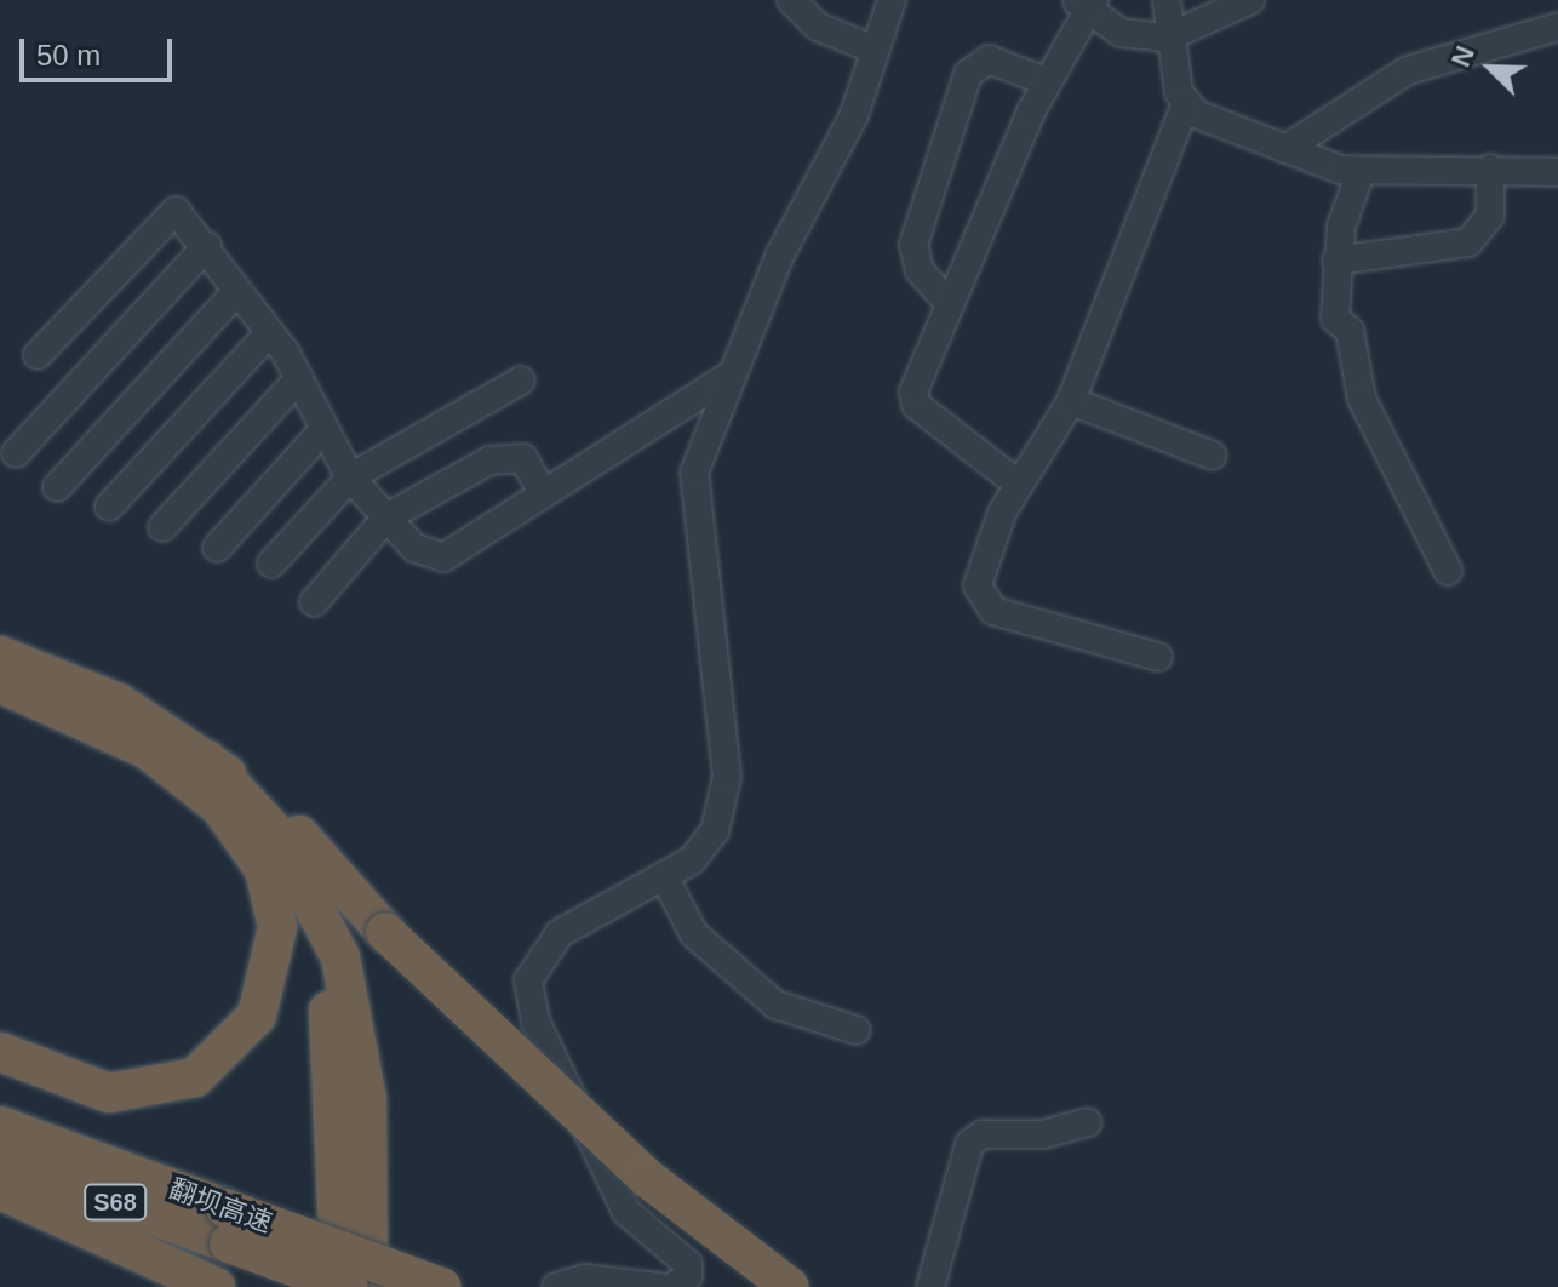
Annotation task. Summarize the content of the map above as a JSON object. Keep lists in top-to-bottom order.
{
  "streets": {
    "highway": ["S68", "翻坝高速"]
  },
  "scale_bar": "50 m",
  "north": "top left"
}
